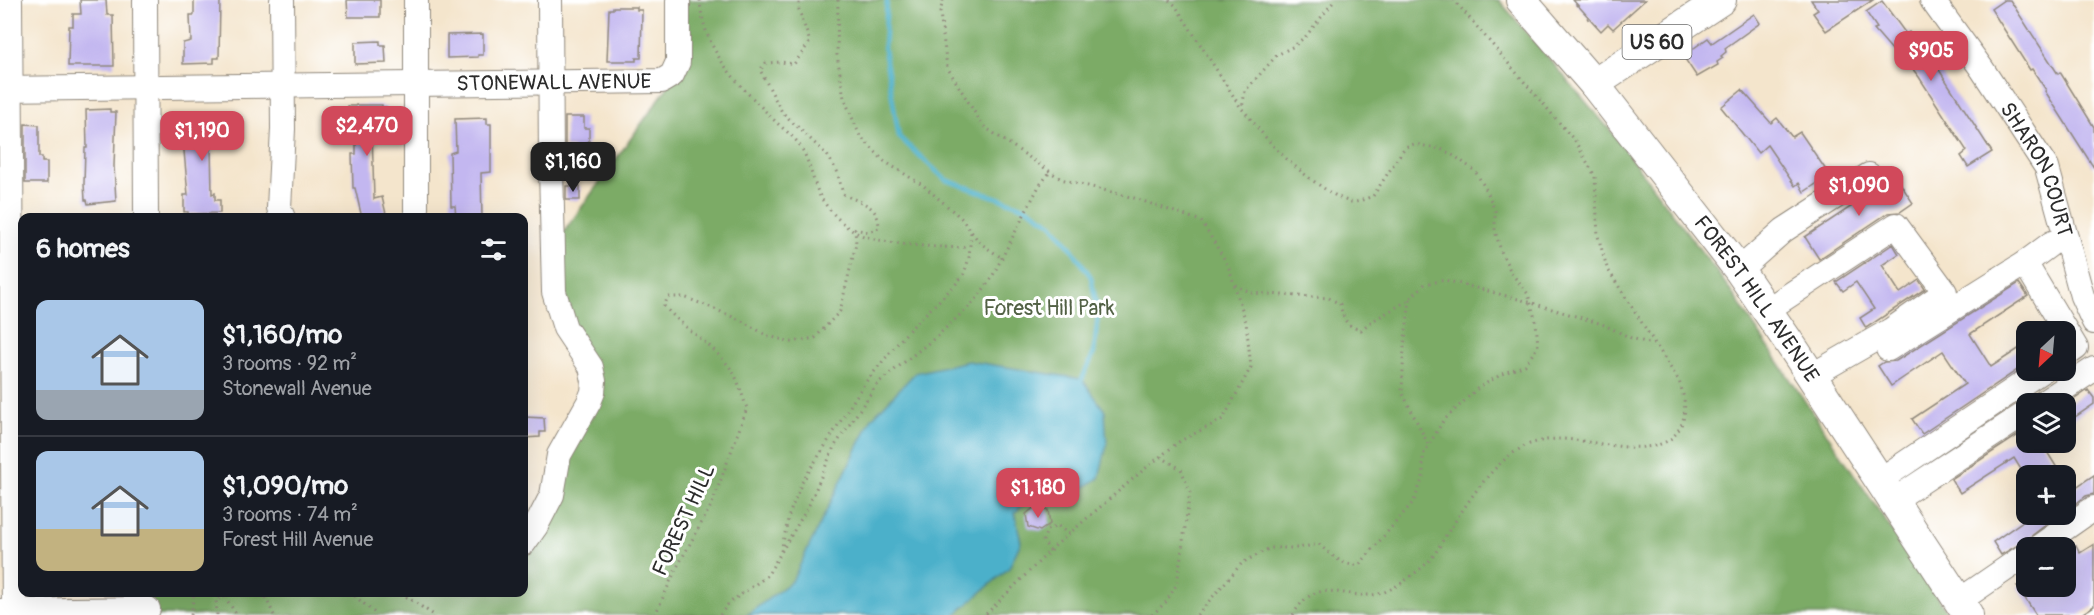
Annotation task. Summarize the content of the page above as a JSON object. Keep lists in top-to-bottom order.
{
  "streets": {
    "main road": ["US 60", "FOREST HILL AVENUE"],
    "street": ["STONEWALL AVENUE", "SHARON COURT"],
    "path": ["FOREST HILL"]
  },
  "crossings": [
    ["US 60", "FOREST HILL AVENUE"]
  ],
  "parks": ["Forest Hill Park"],
  "north": "bottom left",
  "page": {
    "price": [
      "$905",
      "$2,470",
      "$1,190",
      "$1,160",
      "$1,090",
      "$1,180"
    ],
    "heading": "6 homes",
    "list": [
      {
        "name": "$1,160/mo",
        "note": "3 rooms · 92 m² · Stonewall Avenue"
      },
      {
        "name": "$1,090/mo",
        "note": "3 rooms · 74 m² · Forest Hill Avenue"
      }
    ],
    "map_buttons": ["+", "−"]
  }
}
